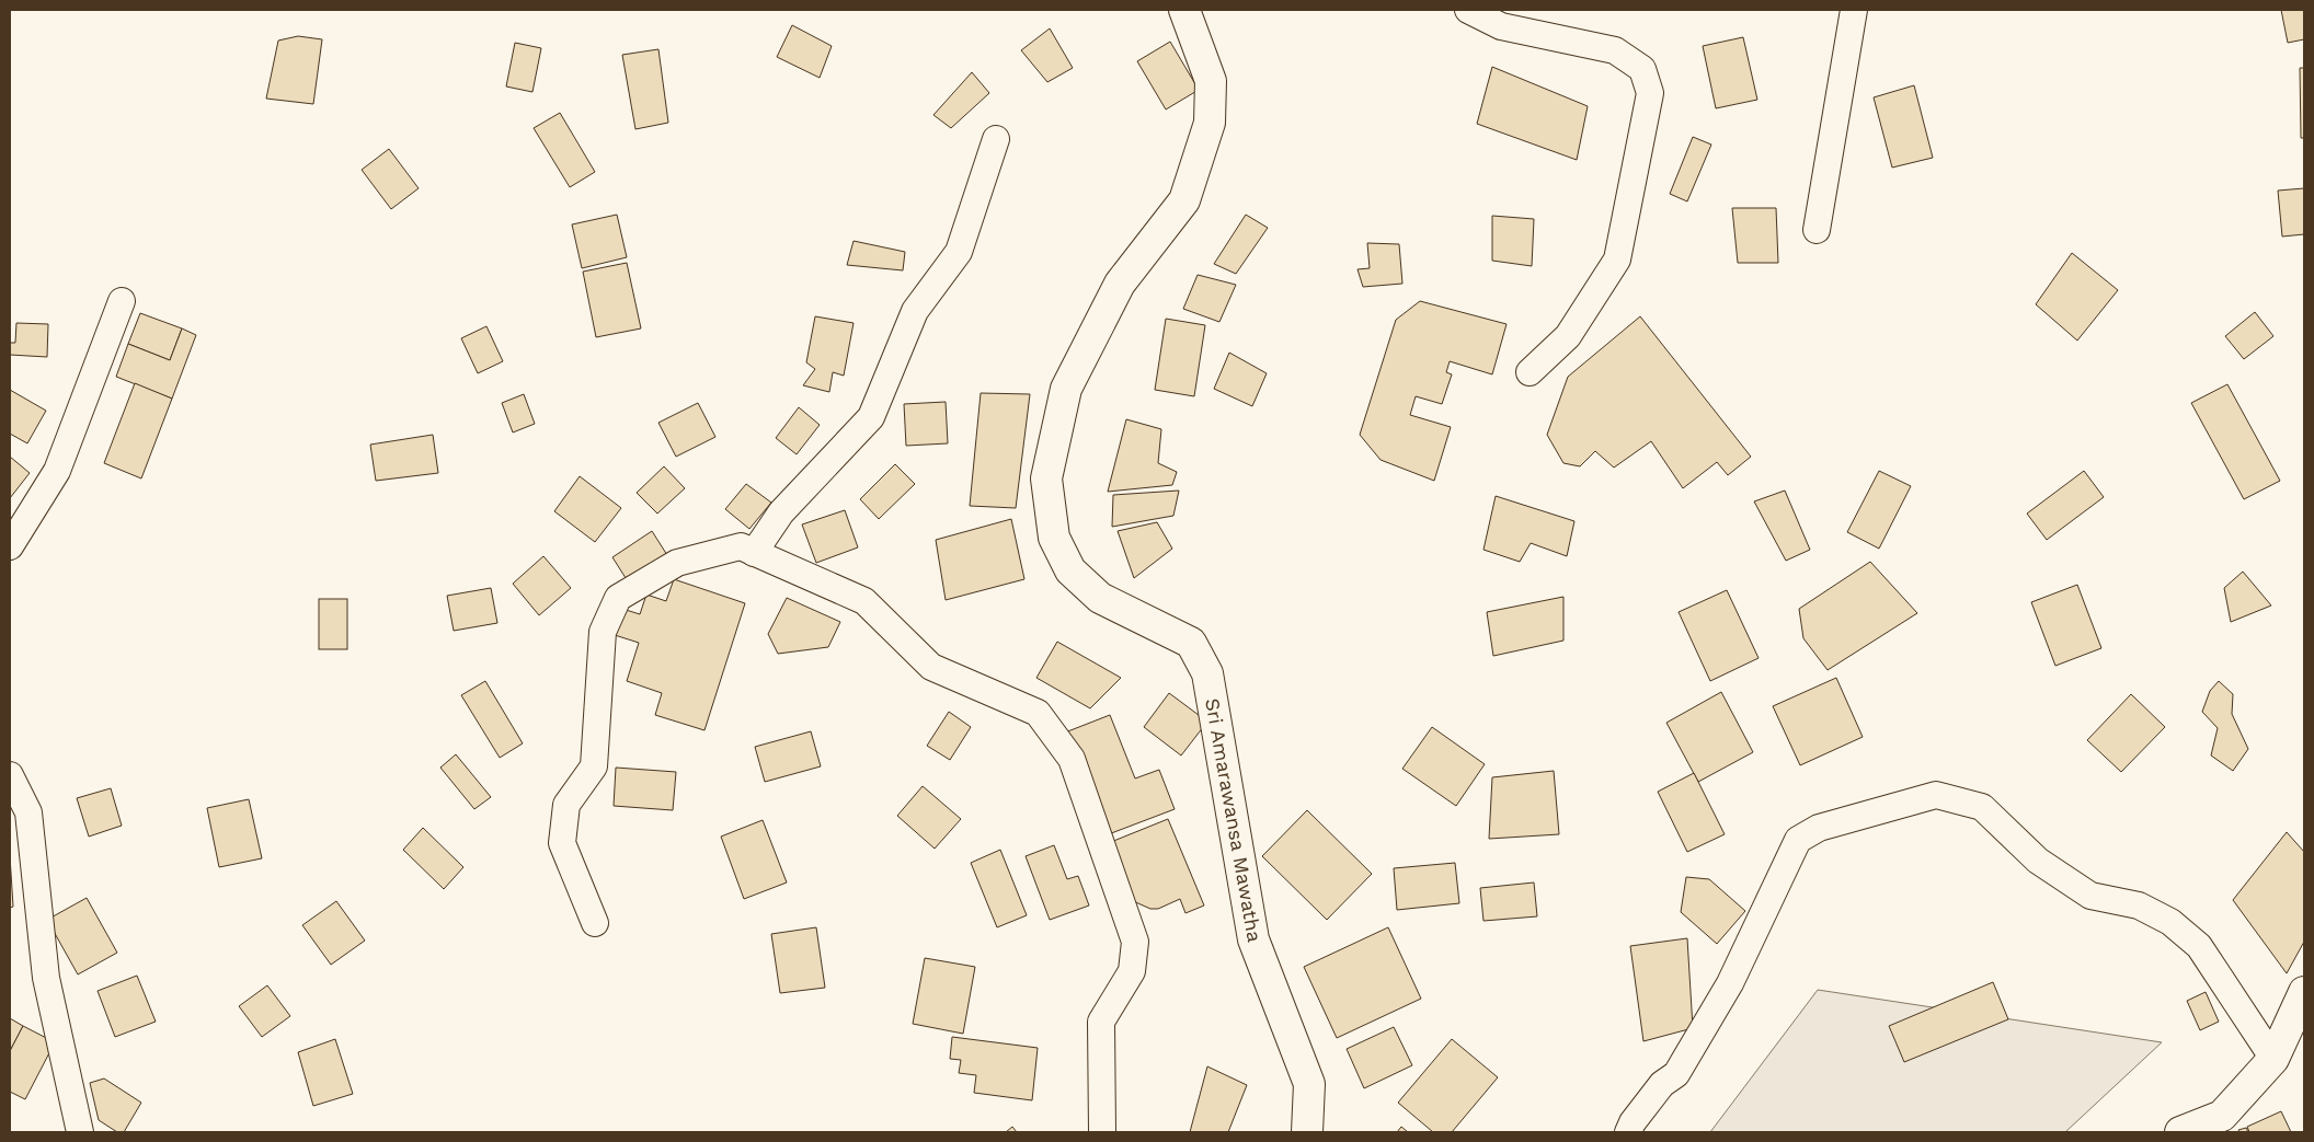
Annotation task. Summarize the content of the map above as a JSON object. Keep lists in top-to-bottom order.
{
  "streets": {
    "street": ["Sri Amarawansa Mawatha"]
  }
}
